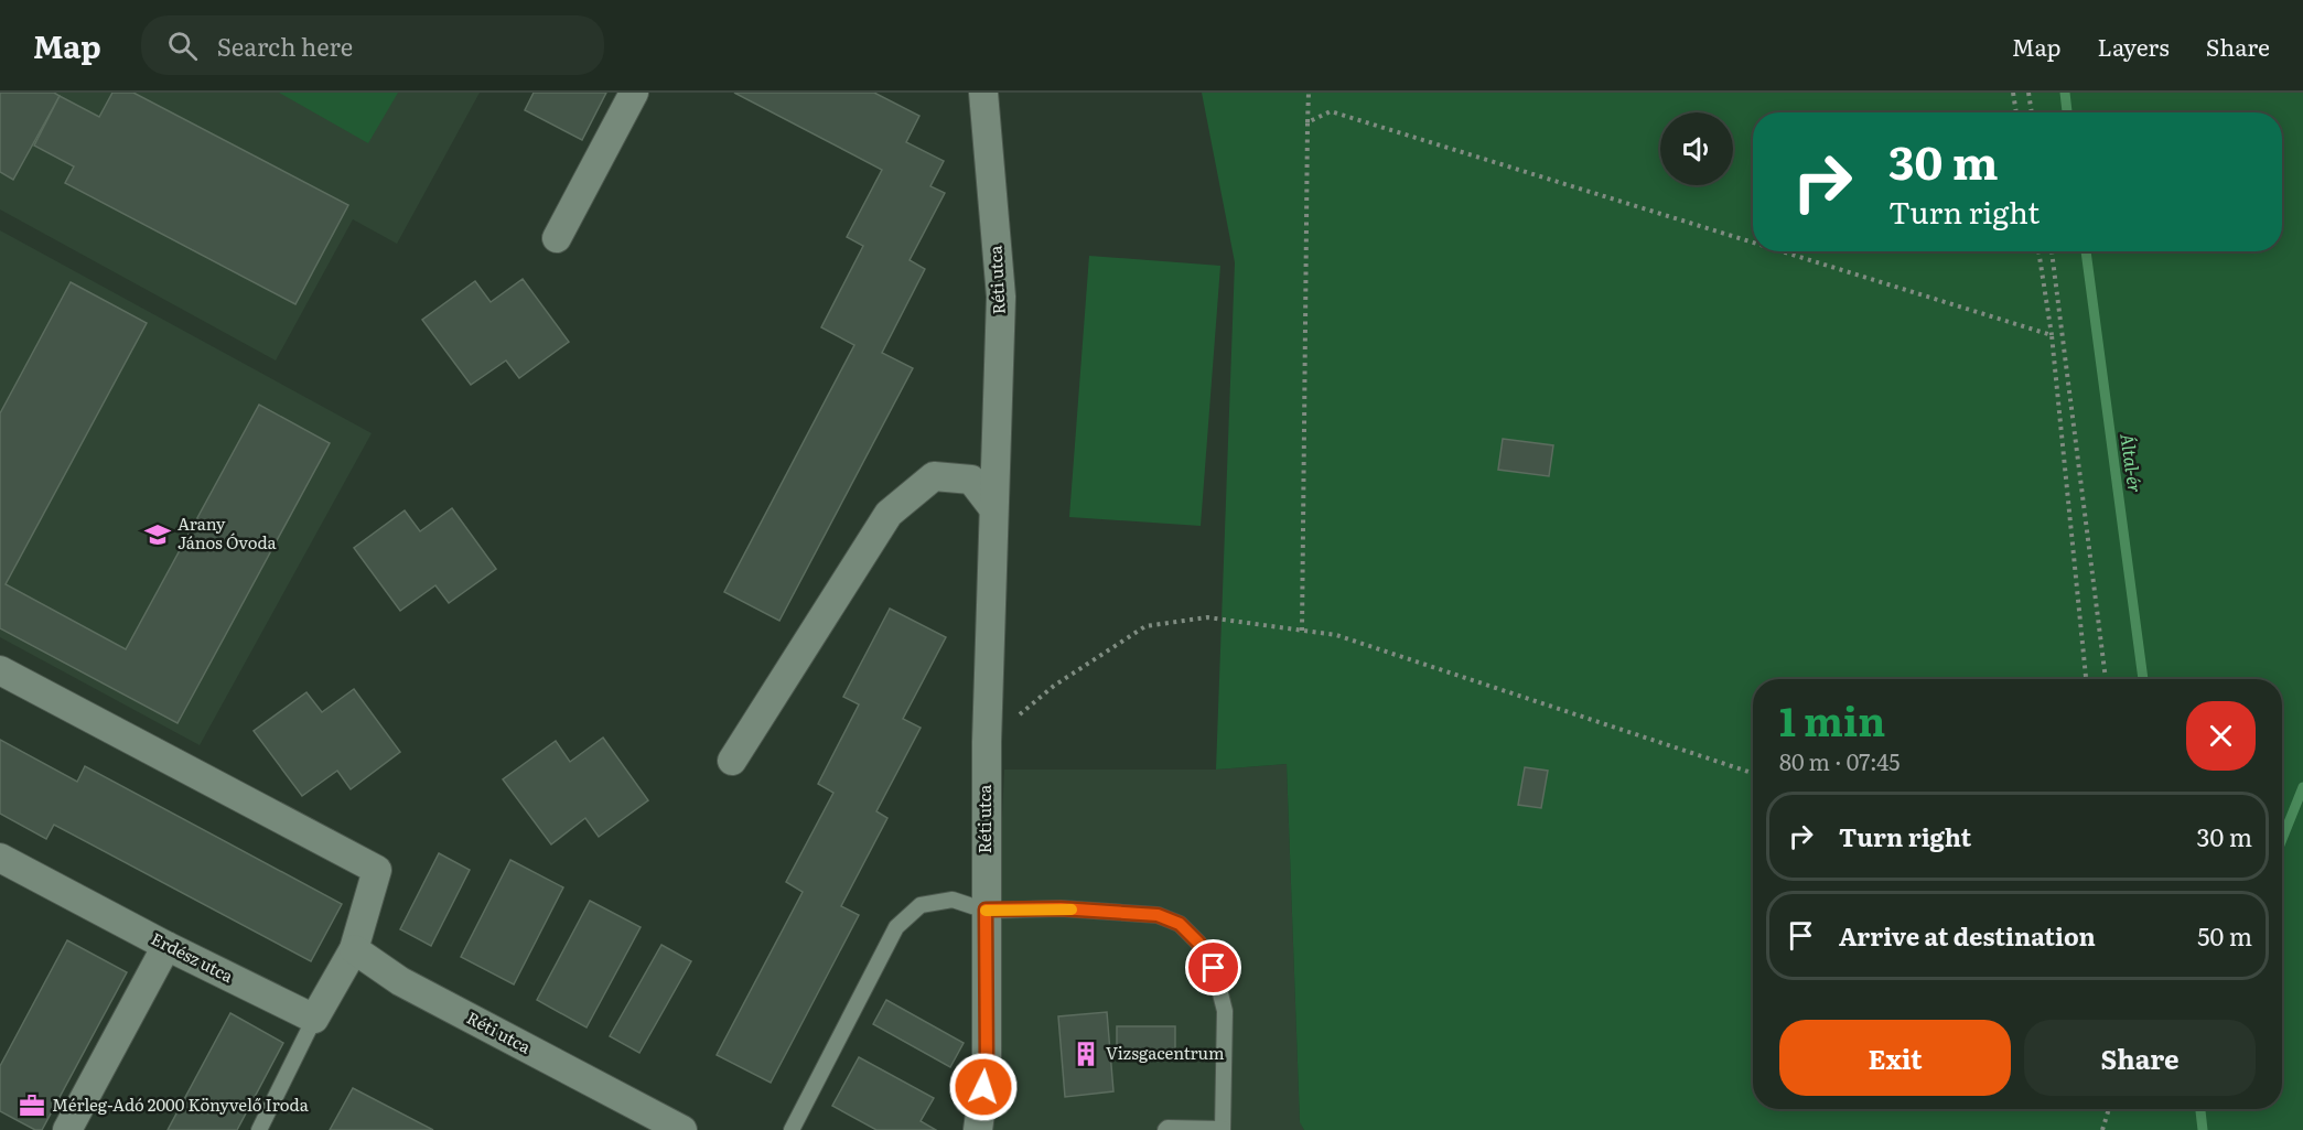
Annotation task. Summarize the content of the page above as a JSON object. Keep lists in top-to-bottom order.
{
  "streets": {
    "street": ["Réti utca", "Erdész utca"]
  },
  "water": ["Által-ér"],
  "places": {
    "school or university": ["Arany János Óvoda"],
    "building": ["Vizsgacentrum"],
    "office": ["Mérleg-Adó 2000 Könyvelő Iroda"]
  },
  "page": {
    "header": "Map",
    "search": "Search here",
    "nav": ["Map", "Layers", "Share"],
    "turn": ["30 m", "Turn right"],
    "heading": ["1 min", "80 m · 07:45"],
    "list": [
      {
        "name": "Turn right",
        "value": "30 m"
      },
      {
        "name": "Arrive at destination",
        "value": "50 m"
      }
    ],
    "buttons": ["Exit", "Share"]
  }
}
